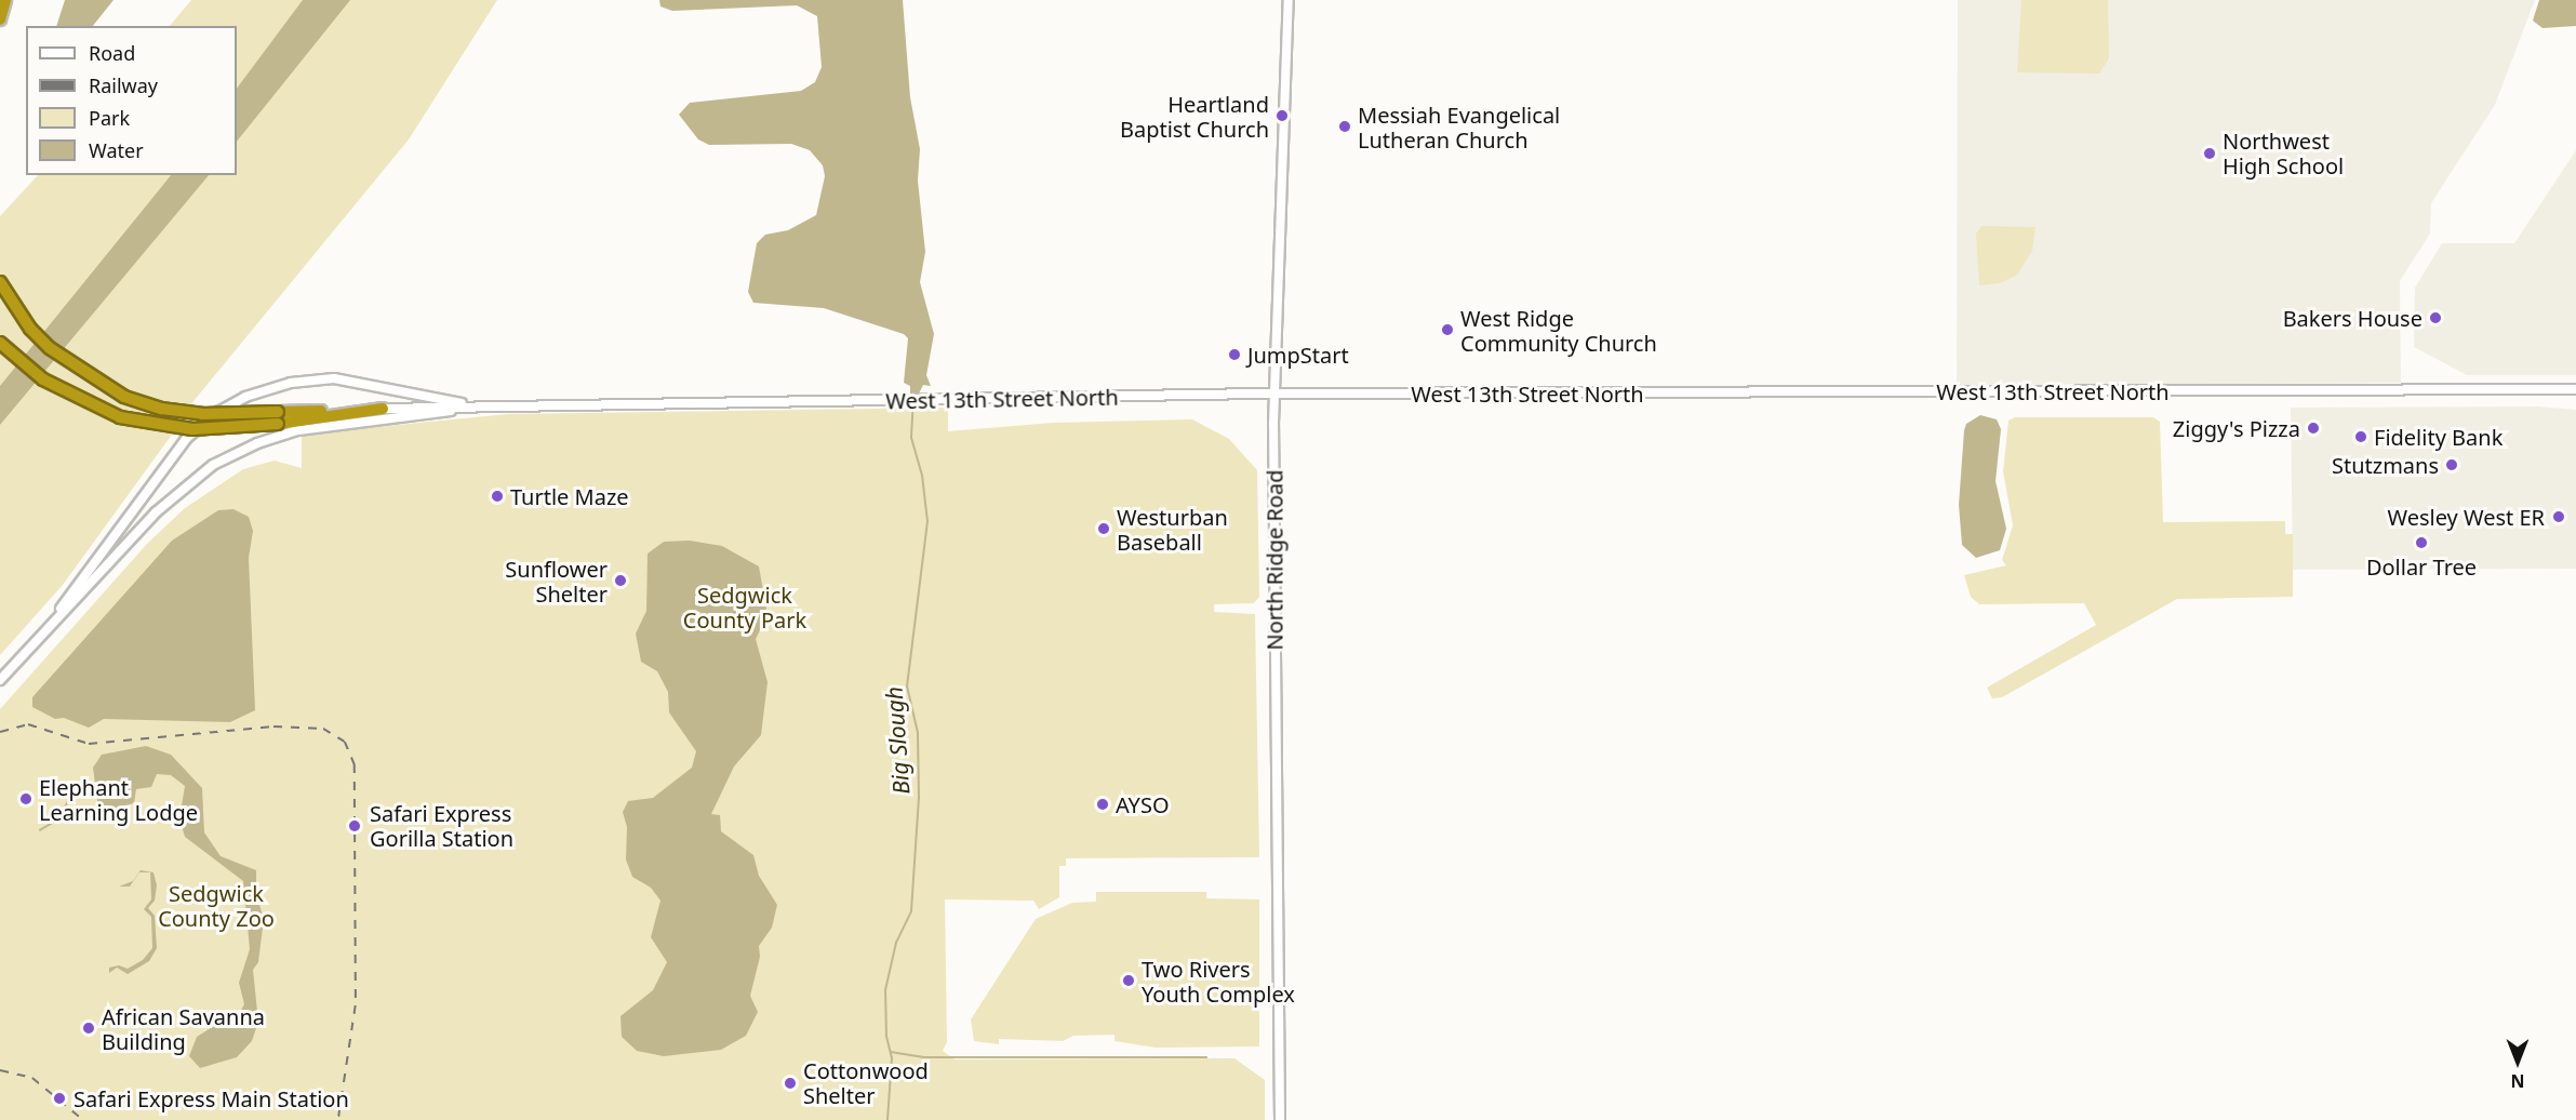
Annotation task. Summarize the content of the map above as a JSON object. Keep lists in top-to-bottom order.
{
  "streets": {
    "main road": ["North Ridge Road"],
    "street": ["West 13th Street North"]
  },
  "crossings": [
    ["West 13th Street North", "North Ridge Road"]
  ],
  "water": ["Big Slough"],
  "parks": ["Sedgwick County Park", "Sedgwick County Zoo"],
  "places": [
    "Heartland Baptist Church",
    "Messiah Evangelical Lutheran Church",
    "Northwest High School",
    "Bakers House",
    "West Ridge Community Church",
    "JumpStart",
    "Ziggy's Pizza",
    "Fidelity Bank",
    "Stutzmans",
    "Turtle Maze",
    "Wesley West ER",
    "Westurban Baseball",
    "Dollar Tree",
    "Sunflower Shelter",
    "Elephant Learning Lodge",
    "AYSO",
    "Safari Express Gorilla Station",
    "Two Rivers Youth Complex",
    "African Savanna Building",
    "Cottonwood Shelter",
    "Safari Express Main Station"
  ],
  "legend": [
    "Road",
    "Railway",
    "Park",
    "Water"
  ],
  "north": "bottom"
}
